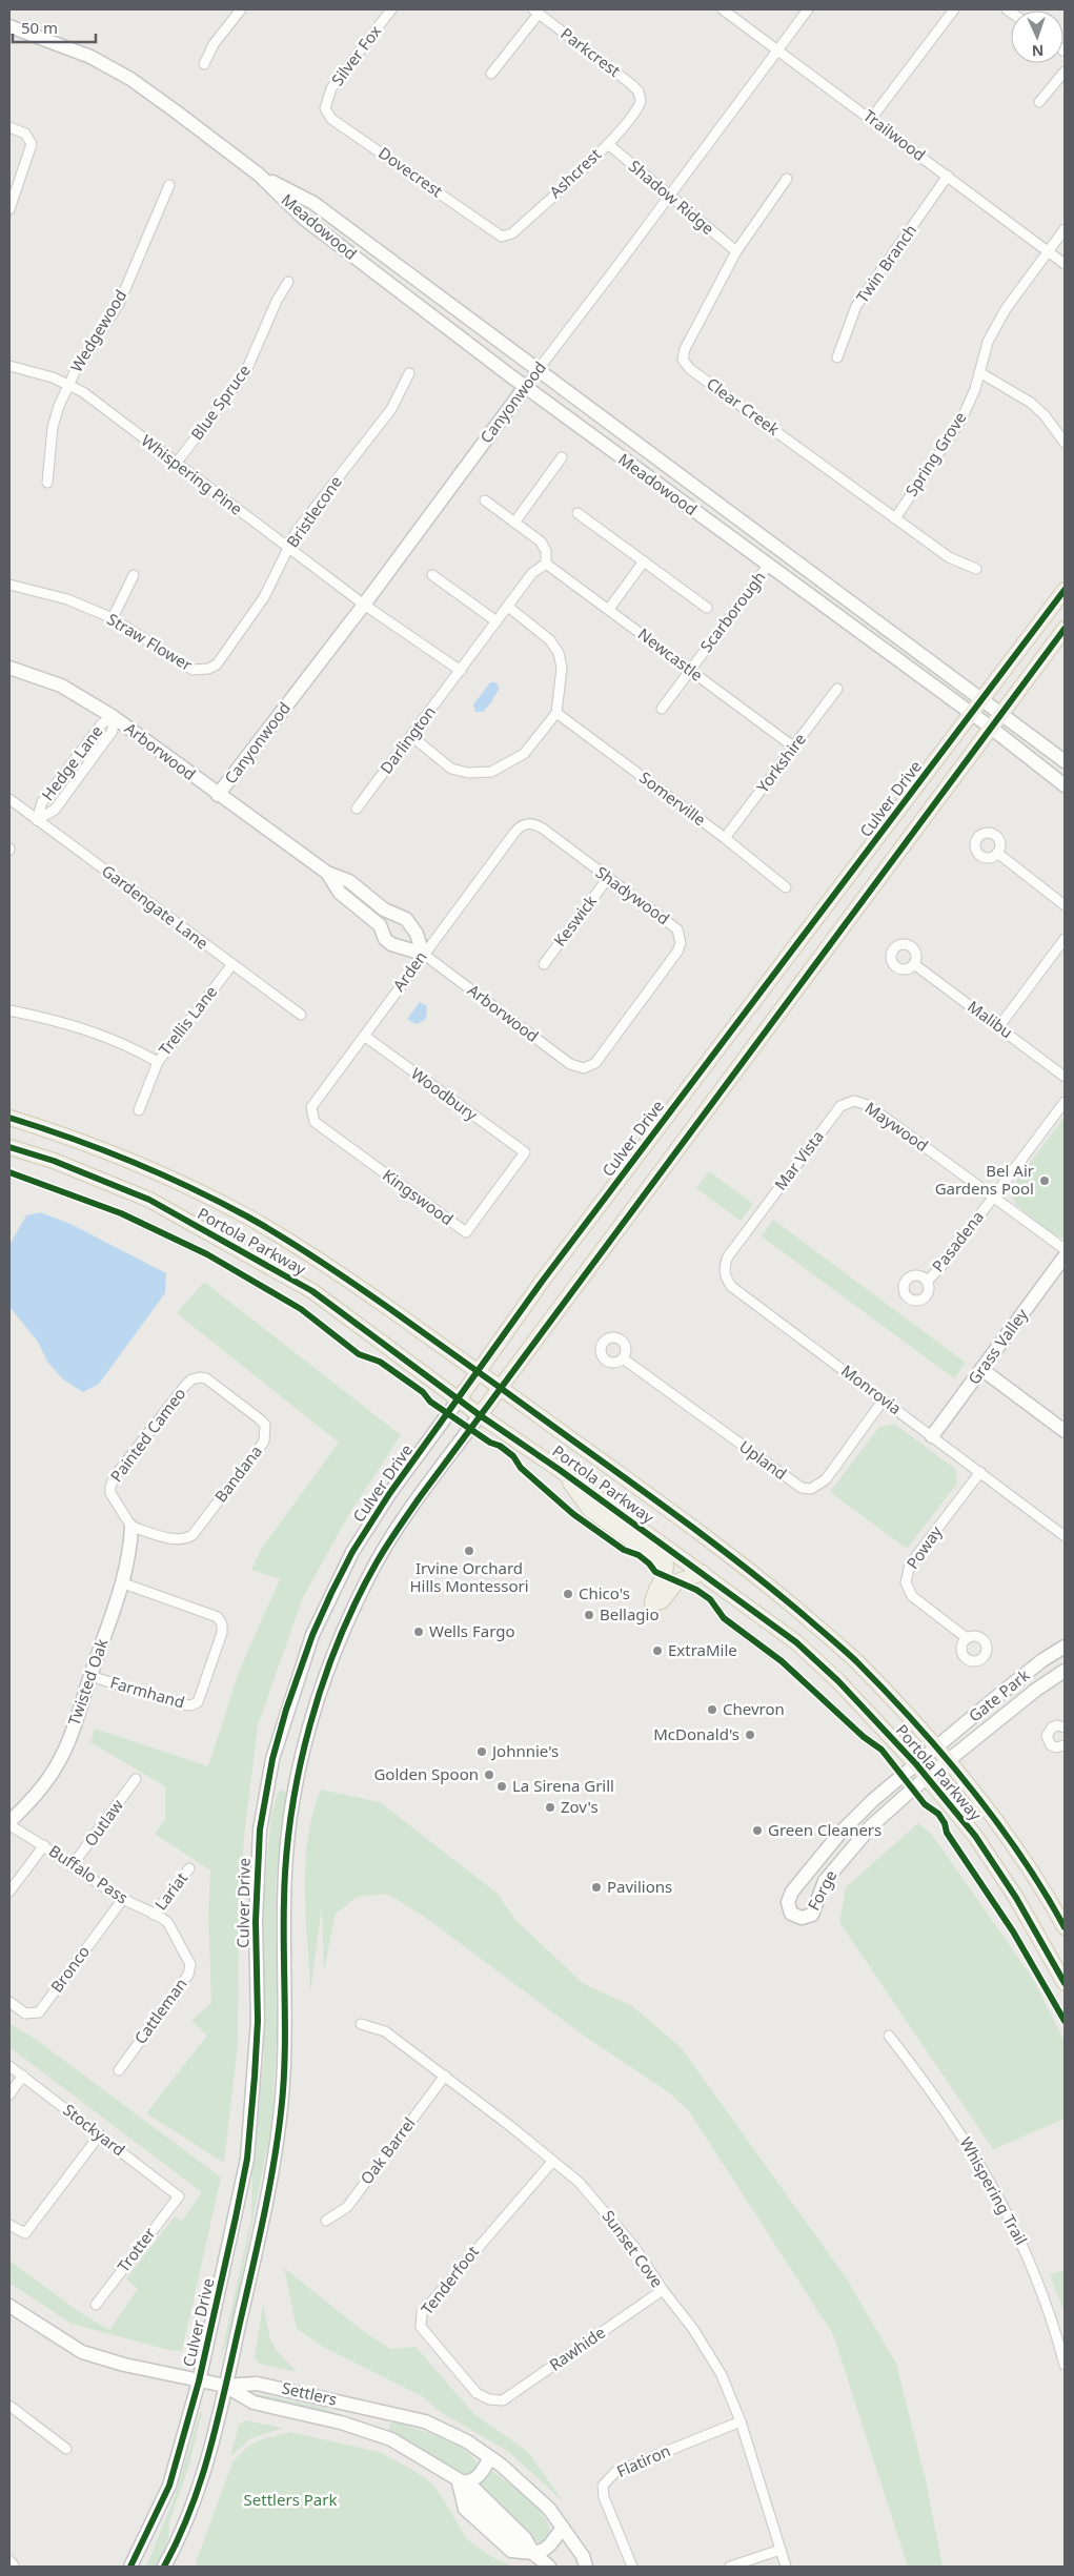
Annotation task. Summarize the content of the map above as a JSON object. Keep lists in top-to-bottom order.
{
  "streets": {
    "main road": [
      "Meadowood",
      "Canyonwood",
      "Arborwood",
      "Culver Drive",
      "Portola Parkway",
      "Grass Valley",
      "Twisted Oak",
      "Gate Park",
      "Forge",
      "Settlers"
    ],
    "street": [
      "Parkcrest",
      "Silver Fox",
      "Trailwood",
      "Dovecrest",
      "Ashcrest",
      "Shadow Ridge",
      "Twin Branch",
      "Wedgewood",
      "Blue Spruce",
      "Clear Creek",
      "Spring Grove",
      "Whispering Pine",
      "Bristlecone",
      "Scarborough",
      "Straw Flower",
      "Newcastle",
      "Darlington",
      "Hedge Lane",
      "Yorkshire",
      "Somerville",
      "Shadywood",
      "Gardengate Lane",
      "Keswick",
      "Arden",
      "Malibu",
      "Trellis Lane",
      "Woodbury",
      "Maywood",
      "Mar Vista",
      "Kingswood",
      "Pasadena",
      "Monrovia",
      "Painted Cameo",
      "Upland",
      "Bandana",
      "Poway",
      "Farmhand",
      "Outlaw",
      "Buffalo Pass",
      "Lariat",
      "Bronco",
      "Cattleman",
      "Stockyard",
      "Oak Barrel",
      "Whispering Trail",
      "Sunset Cove",
      "Trotter",
      "Tenderfoot",
      "Rawhide",
      "Flatiron"
    ]
  },
  "crossings": [
    ["Parkcrest", "Ashcrest"],
    ["Silver Fox", "Dovecrest"],
    ["Trailwood", "Twin Branch"],
    ["Trailwood", "Canyonwood"],
    ["Trailwood", "Spring Grove"],
    ["Dovecrest", "Ashcrest"],
    ["Ashcrest", "Shadow Ridge"],
    ["Shadow Ridge", "Canyonwood"],
    ["Shadow Ridge", "Clear Creek"],
    ["Meadowood", "Canyonwood"],
    ["Meadowood", "Scarborough"],
    ["Meadowood", "Culver Drive"],
    ["Wedgewood", "Whispering Pine"],
    ["Blue Spruce", "Whispering Pine"],
    ["Canyonwood", "Whispering Pine"],
    ["Canyonwood", "Arborwood"],
    ["Clear Creek", "Spring Grove"],
    ["Whispering Pine", "Bristlecone"],
    ["Bristlecone", "Straw Flower"],
    ["Scarborough", "Newcastle"],
    ["Newcastle", "Darlington"],
    ["Newcastle", "Yorkshire"],
    ["Arborwood", "Hedge Lane"],
    ["Arborwood", "Shadywood"],
    ["Arborwood", "Arden"],
    ["Hedge Lane", "Gardengate Lane"],
    ["Yorkshire", "Somerville"],
    ["Culver Drive", "Portola Parkway"],
    ["Shadywood", "Keswick"],
    ["Shadywood", "Arden"],
    ["Gardengate Lane", "Trellis Lane"],
    ["Arden", "Woodbury"],
    ["Arden", "Kingswood"],
    ["Woodbury", "Kingswood"],
    ["Maywood", "Mar Vista"],
    ["Maywood", "Pasadena"],
    ["Mar Vista", "Monrovia"],
    ["Portola Parkway", "Gate Park"],
    ["Portola Parkway", "Forge"],
    ["Grass Valley", "Monrovia"],
    ["Monrovia", "Upland"],
    ["Monrovia", "Poway"],
    ["Painted Cameo", "Bandana"],
    ["Painted Cameo", "Twisted Oak"],
    ["Bandana", "Twisted Oak"],
    ["Twisted Oak", "Farmhand"],
    ["Twisted Oak", "Buffalo Pass"],
    ["Gate Park", "Forge"],
    ["Outlaw", "Buffalo Pass"],
    ["Buffalo Pass", "Lariat"],
    ["Buffalo Pass", "Bronco"],
    ["Buffalo Pass", "Cattleman"],
    ["Stockyard", "Trotter"],
    ["Oak Barrel", "Sunset Cove"],
    ["Sunset Cove", "Tenderfoot"],
    ["Sunset Cove", "Rawhide"],
    ["Sunset Cove", "Flatiron"],
    ["Tenderfoot", "Rawhide"]
  ],
  "parks": ["Settlers Park"],
  "places": [
    "Bel Air Gardens Pool",
    "Irvine Orchard Hills Montessori",
    "Chico's",
    "Bellagio",
    "Wells Fargo",
    "ExtraMile",
    "Chevron",
    "McDonald's",
    "Johnnie's",
    "Golden Spoon",
    "La Sirena Grill",
    "Zov's",
    "Green Cleaners",
    "Pavilions"
  ],
  "scale_bar": "50 m",
  "north": "bottom"
}
